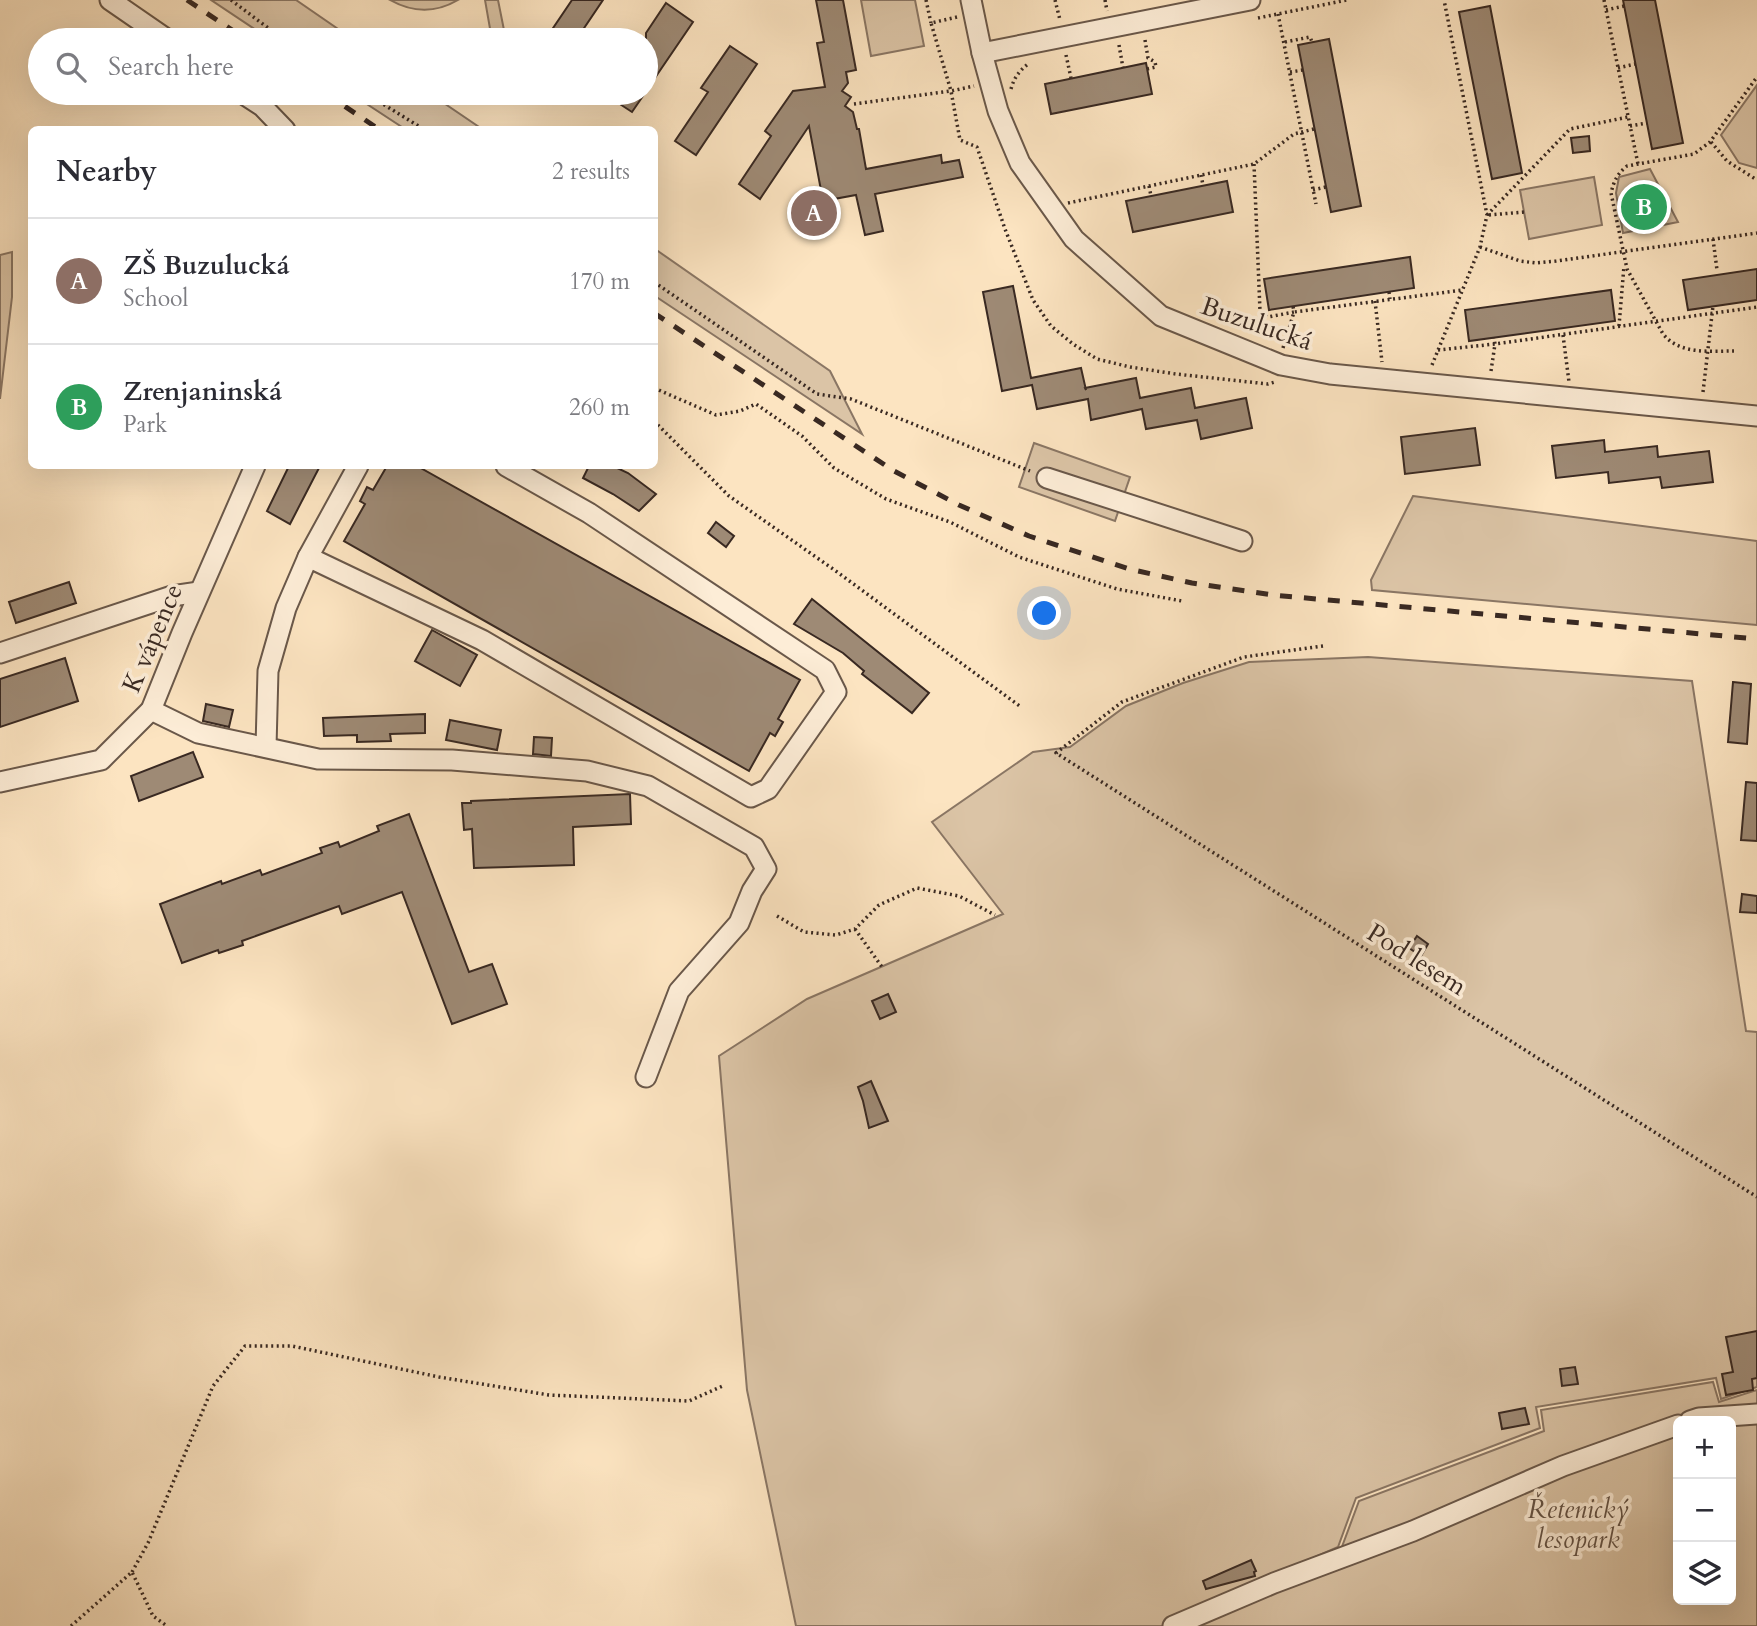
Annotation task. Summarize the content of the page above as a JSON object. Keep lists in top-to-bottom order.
{
  "streets": {
    "street": ["Buzulucká", "K vápence"],
    "path": ["Pod lesem"]
  },
  "parks": ["Řetenický lesopark"],
  "page": {
    "search": "Search here",
    "heading": ["Nearby", "2 results"],
    "pins": ["B", "A"],
    "list": [
      {
        "mark": "A",
        "name": "ZŠ Buzulucká",
        "note": "School",
        "value": "170 m"
      },
      {
        "mark": "B",
        "name": "Zrenjaninská",
        "note": "Park",
        "value": "260 m"
      }
    ],
    "map_buttons": ["+", "−"]
  }
}
